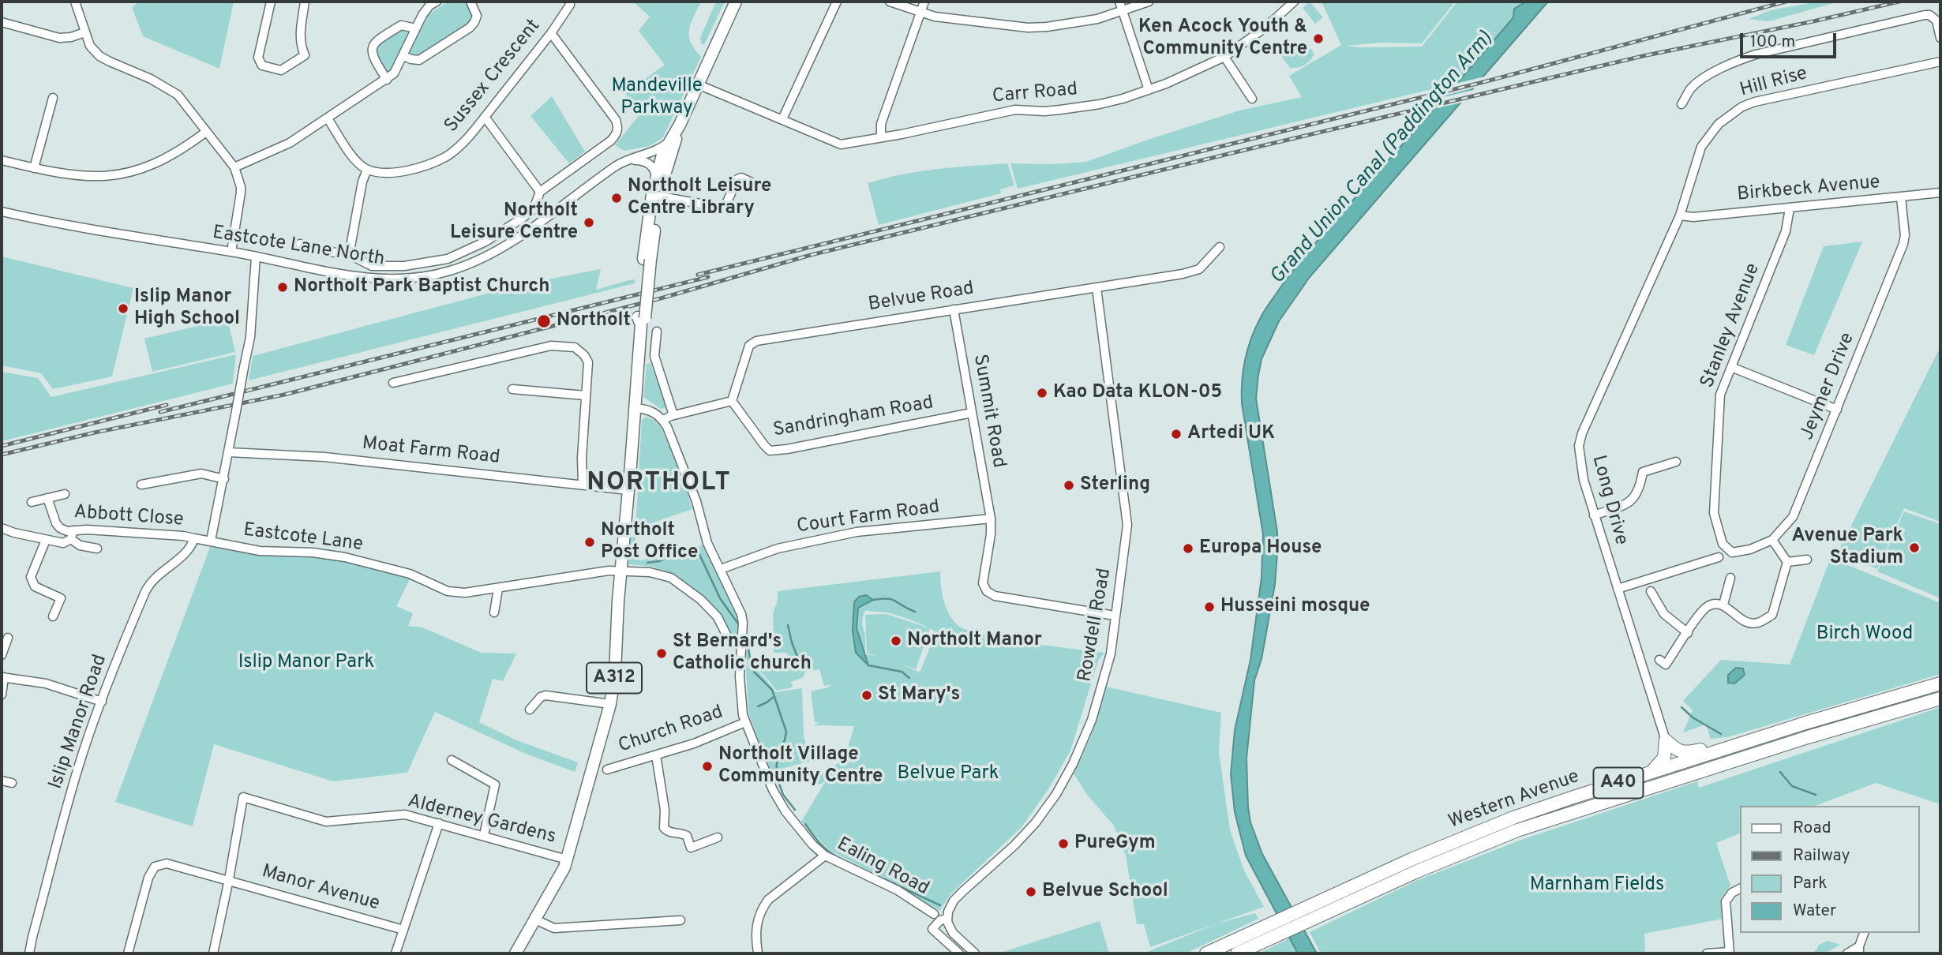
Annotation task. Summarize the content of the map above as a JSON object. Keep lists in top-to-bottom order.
{
  "streets": {
    "highway": ["A40", "Western Avenue"],
    "main road": ["A312"],
    "street": [
      "Sussex Crescent",
      "Hill Rise",
      "Carr Road",
      "Birkbeck Avenue",
      "Eastcote Lane North",
      "Belvue Road",
      "Stanley Avenue",
      "Jeymer Drive",
      "Summit Road",
      "Sandringham Road",
      "Moat Farm Road",
      "Long Drive",
      "Abbott Close",
      "Court Farm Road",
      "Eastcote Lane",
      "Rowdell Road",
      "Islip Manor Road",
      "Church Road",
      "Alderney Gardens",
      "Ealing Road",
      "Manor Avenue"
    ]
  },
  "crossings": [
    ["Hill Rise", "Birkbeck Avenue"],
    ["Hill Rise", "Long Drive"],
    ["Carr Road", "A312"],
    ["Birkbeck Avenue", "Stanley Avenue"],
    ["Birkbeck Avenue", "Jeymer Drive"],
    ["Birkbeck Avenue", "Long Drive"],
    ["Eastcote Lane North", "A312"],
    ["Belvue Road", "Summit Road"],
    ["Belvue Road", "Sandringham Road"],
    ["Belvue Road", "Rowdell Road"],
    ["Stanley Avenue", "Jeymer Drive"],
    ["Summit Road", "Sandringham Road"],
    ["Summit Road", "Court Farm Road"],
    ["Moat Farm Road", "A312"],
    ["Abbott Close", "Islip Manor Road"],
    ["Court Farm Road", "Ealing Road"],
    ["Eastcote Lane", "A312"],
    ["Eastcote Lane", "Ealing Road"],
    ["Rowdell Road", "Ealing Road"],
    ["A312", "Alderney Gardens"],
    ["Church Road", "Ealing Road"],
    ["Alderney Gardens", "Manor Avenue"]
  ],
  "districts": ["NORTHOLT"],
  "water": ["Grand Union Canal (Paddington Arm)"],
  "parks": [
    "Mandeville Parkway",
    "Birch Wood",
    "Islip Manor Park",
    "Belvue Park",
    "Marnham Fields"
  ],
  "places": [
    "Ken Acock Youth & Community Centre",
    "Northolt Leisure Centre Library",
    "Northolt Leisure Centre",
    "Northolt Park Baptist Church",
    "Islip Manor High School",
    "Northolt",
    "Kao Data KLON-05",
    "Artedi UK",
    "Sterling",
    "Northolt Post Office",
    "Avenue Park Stadium",
    "Europa House",
    "Husseini mosque",
    "Northolt Manor",
    "St Bernard's Catholic church",
    "St Mary's",
    "Northolt Village Community Centre",
    "PureGym",
    "Belvue School"
  ],
  "legend": [
    "Road",
    "Railway",
    "Park",
    "Water"
  ],
  "scale_bar": "100 m"
}
